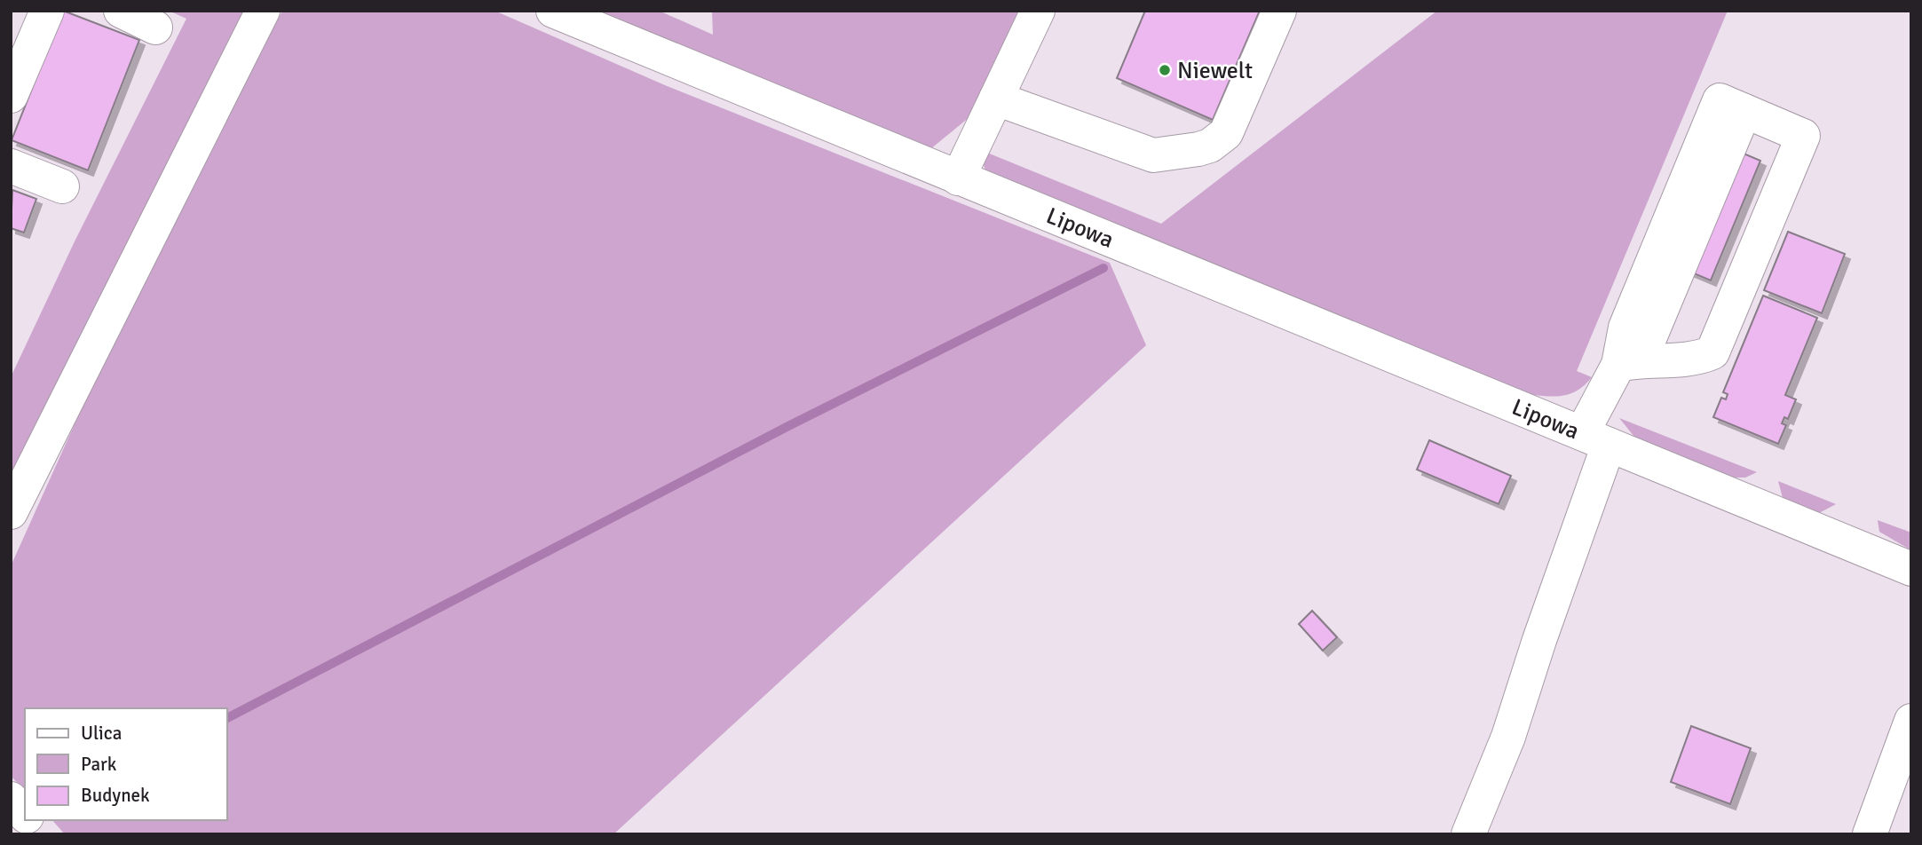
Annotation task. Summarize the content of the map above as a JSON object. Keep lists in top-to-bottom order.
{
  "streets": {
    "street": ["Lipowa"]
  },
  "places": ["Niewelt"],
  "legend": ["Ulica", "Park", "Budynek"]
}
